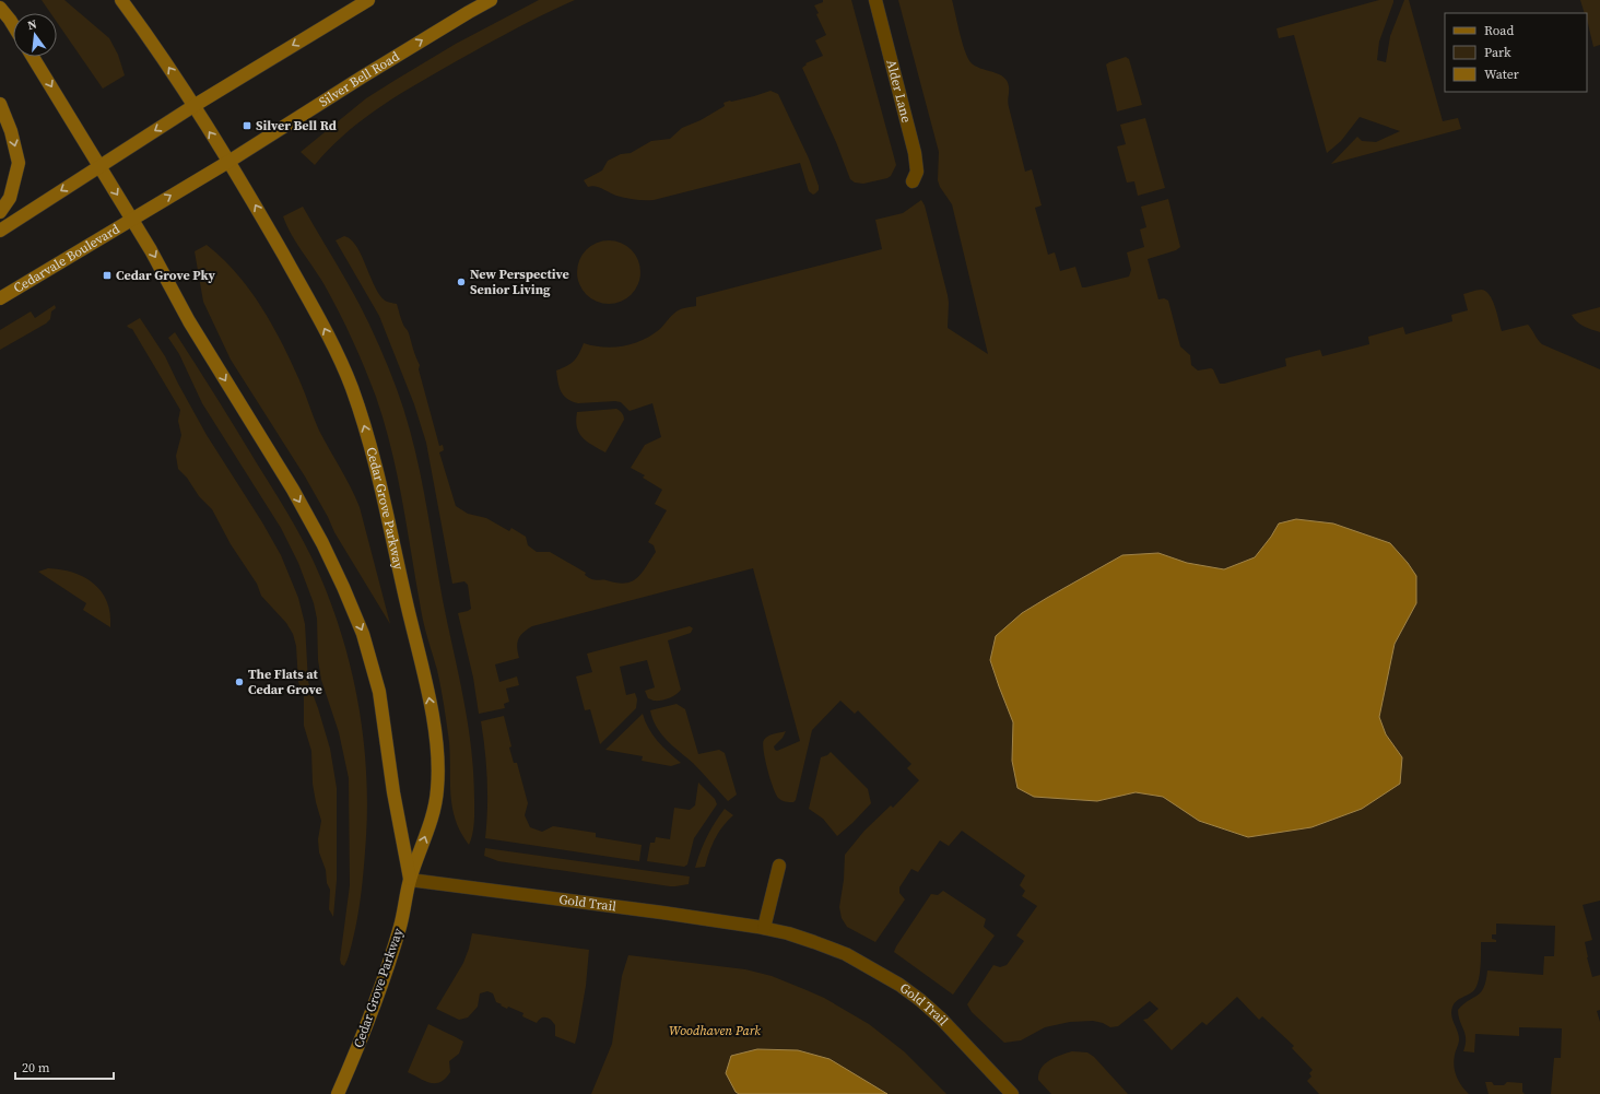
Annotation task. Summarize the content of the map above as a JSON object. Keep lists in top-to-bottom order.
{
  "streets": {
    "street": [
      "Silver Bell Road",
      "Alder Lane",
      "Cedarvale Boulevard",
      "Cedar Grove Parkway",
      "Gold Trail"
    ]
  },
  "crossings": [
    ["Silver Bell Road", "Cedarvale Boulevard"],
    ["Silver Bell Road", "Cedar Grove Parkway"],
    ["Cedarvale Boulevard", "Cedar Grove Parkway"],
    ["Cedar Grove Parkway", "Gold Trail"]
  ],
  "parks": ["Woodhaven Park"],
  "places": {
    "transit": ["Silver Bell Rd", "Cedar Grove Pky"],
    "other": ["New Perspective Senior Living", "The Flats at Cedar Grove"]
  },
  "legend": ["Road", "Park", "Water"],
  "scale_bar": "20 m",
  "north": "top"
}
